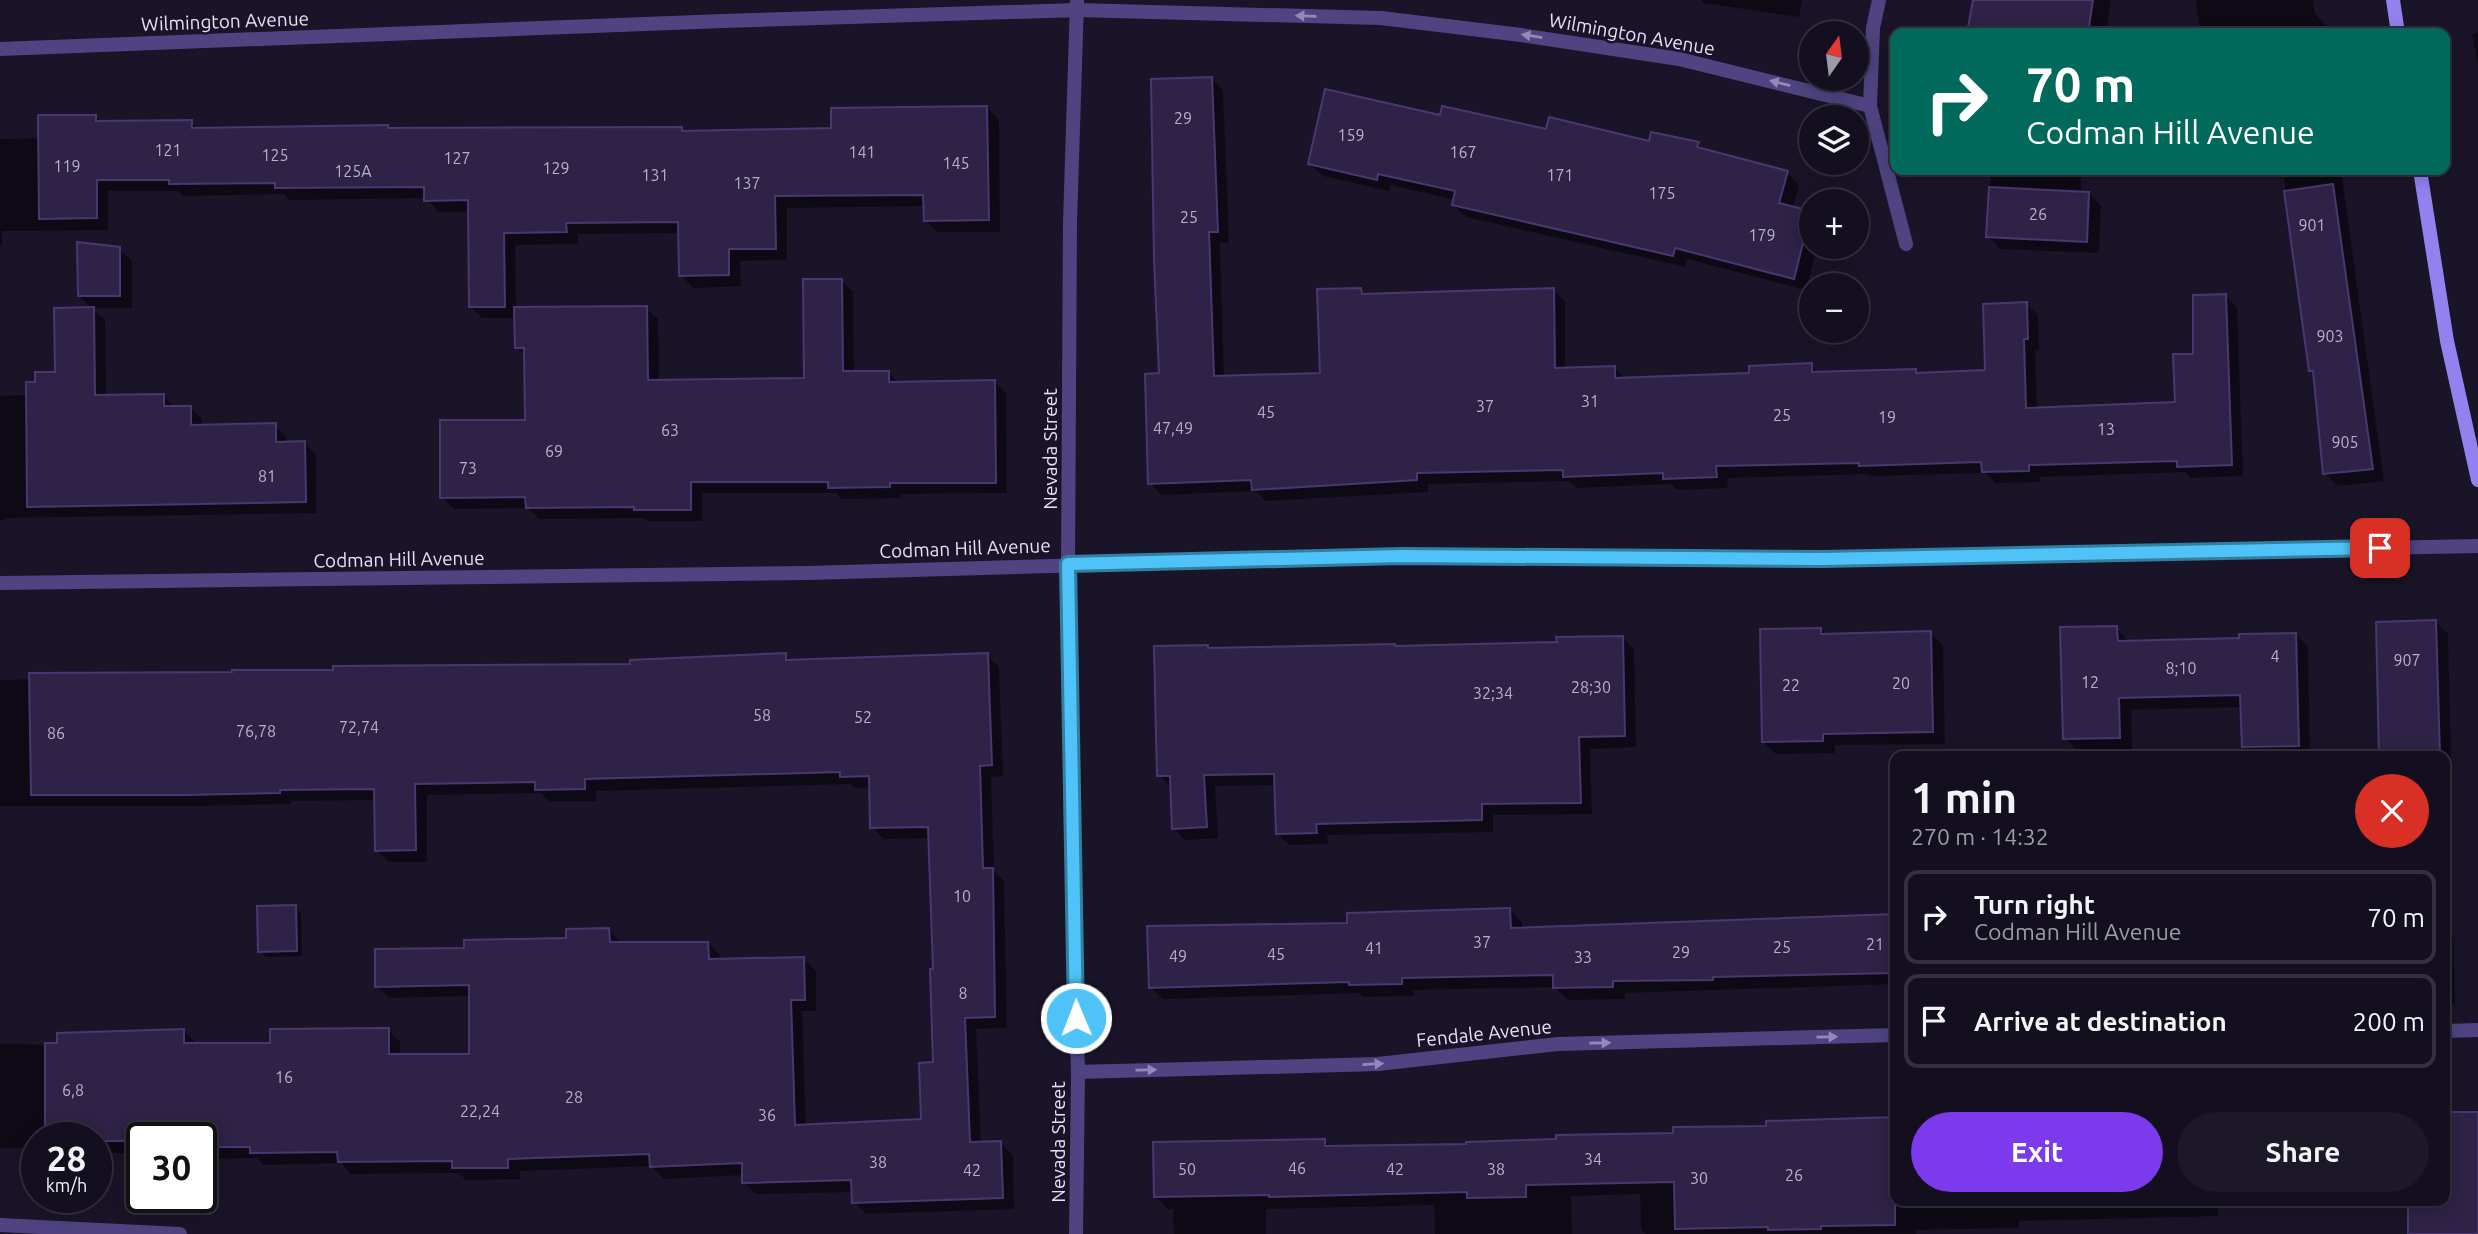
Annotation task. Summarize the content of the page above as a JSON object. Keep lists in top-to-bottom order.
{
  "streets": {
    "street": [
      "Wilmington Avenue",
      "Nevada Street",
      "Codman Hill Avenue",
      "Fendale Avenue"
    ]
  },
  "crossings": [
    ["Wilmington Avenue", "Nevada Street"],
    ["Nevada Street", "Codman Hill Avenue"],
    ["Nevada Street", "Fendale Avenue"]
  ],
  "one_way": ["Wilmington Avenue", "Fendale Avenue"],
  "house_numbers": [
    "29",
    "159",
    "121",
    "141",
    "167",
    "125",
    "127",
    "145",
    "119",
    "129",
    "125A",
    "131",
    "171",
    "137",
    "175",
    "26",
    "25",
    "901",
    "179",
    "903",
    "31",
    "37",
    "45",
    "25",
    "19",
    "47,49",
    "13",
    "63",
    "905",
    "69",
    "73",
    "81",
    "4",
    "907",
    "8;10",
    "12",
    "20",
    "22",
    "28;30",
    "32;34",
    "58",
    "52",
    "72,74",
    "76,78",
    "86",
    "10",
    "37",
    "21",
    "25",
    "41",
    "29",
    "45",
    "49",
    "33",
    "8",
    "16",
    "6,8",
    "28",
    "22,24",
    "36",
    "34",
    "38",
    "46",
    "50",
    "42",
    "38",
    "42",
    "26",
    "30"
  ],
  "north": "top",
  "page": {
    "map_buttons": ["+", "−"],
    "turn": ["70 m", "Codman Hill Avenue"],
    "heading": ["1 min", "270 m · 14:32"],
    "list": [
      {
        "name": "Turn right",
        "note": "Codman Hill Avenue",
        "value": "70 m"
      },
      {
        "name": "Arrive at destination",
        "value": "200 m"
      }
    ],
    "buttons": ["Exit", "Share"],
    "speed": "28 km/h",
    "limit": "30"
  }
}
